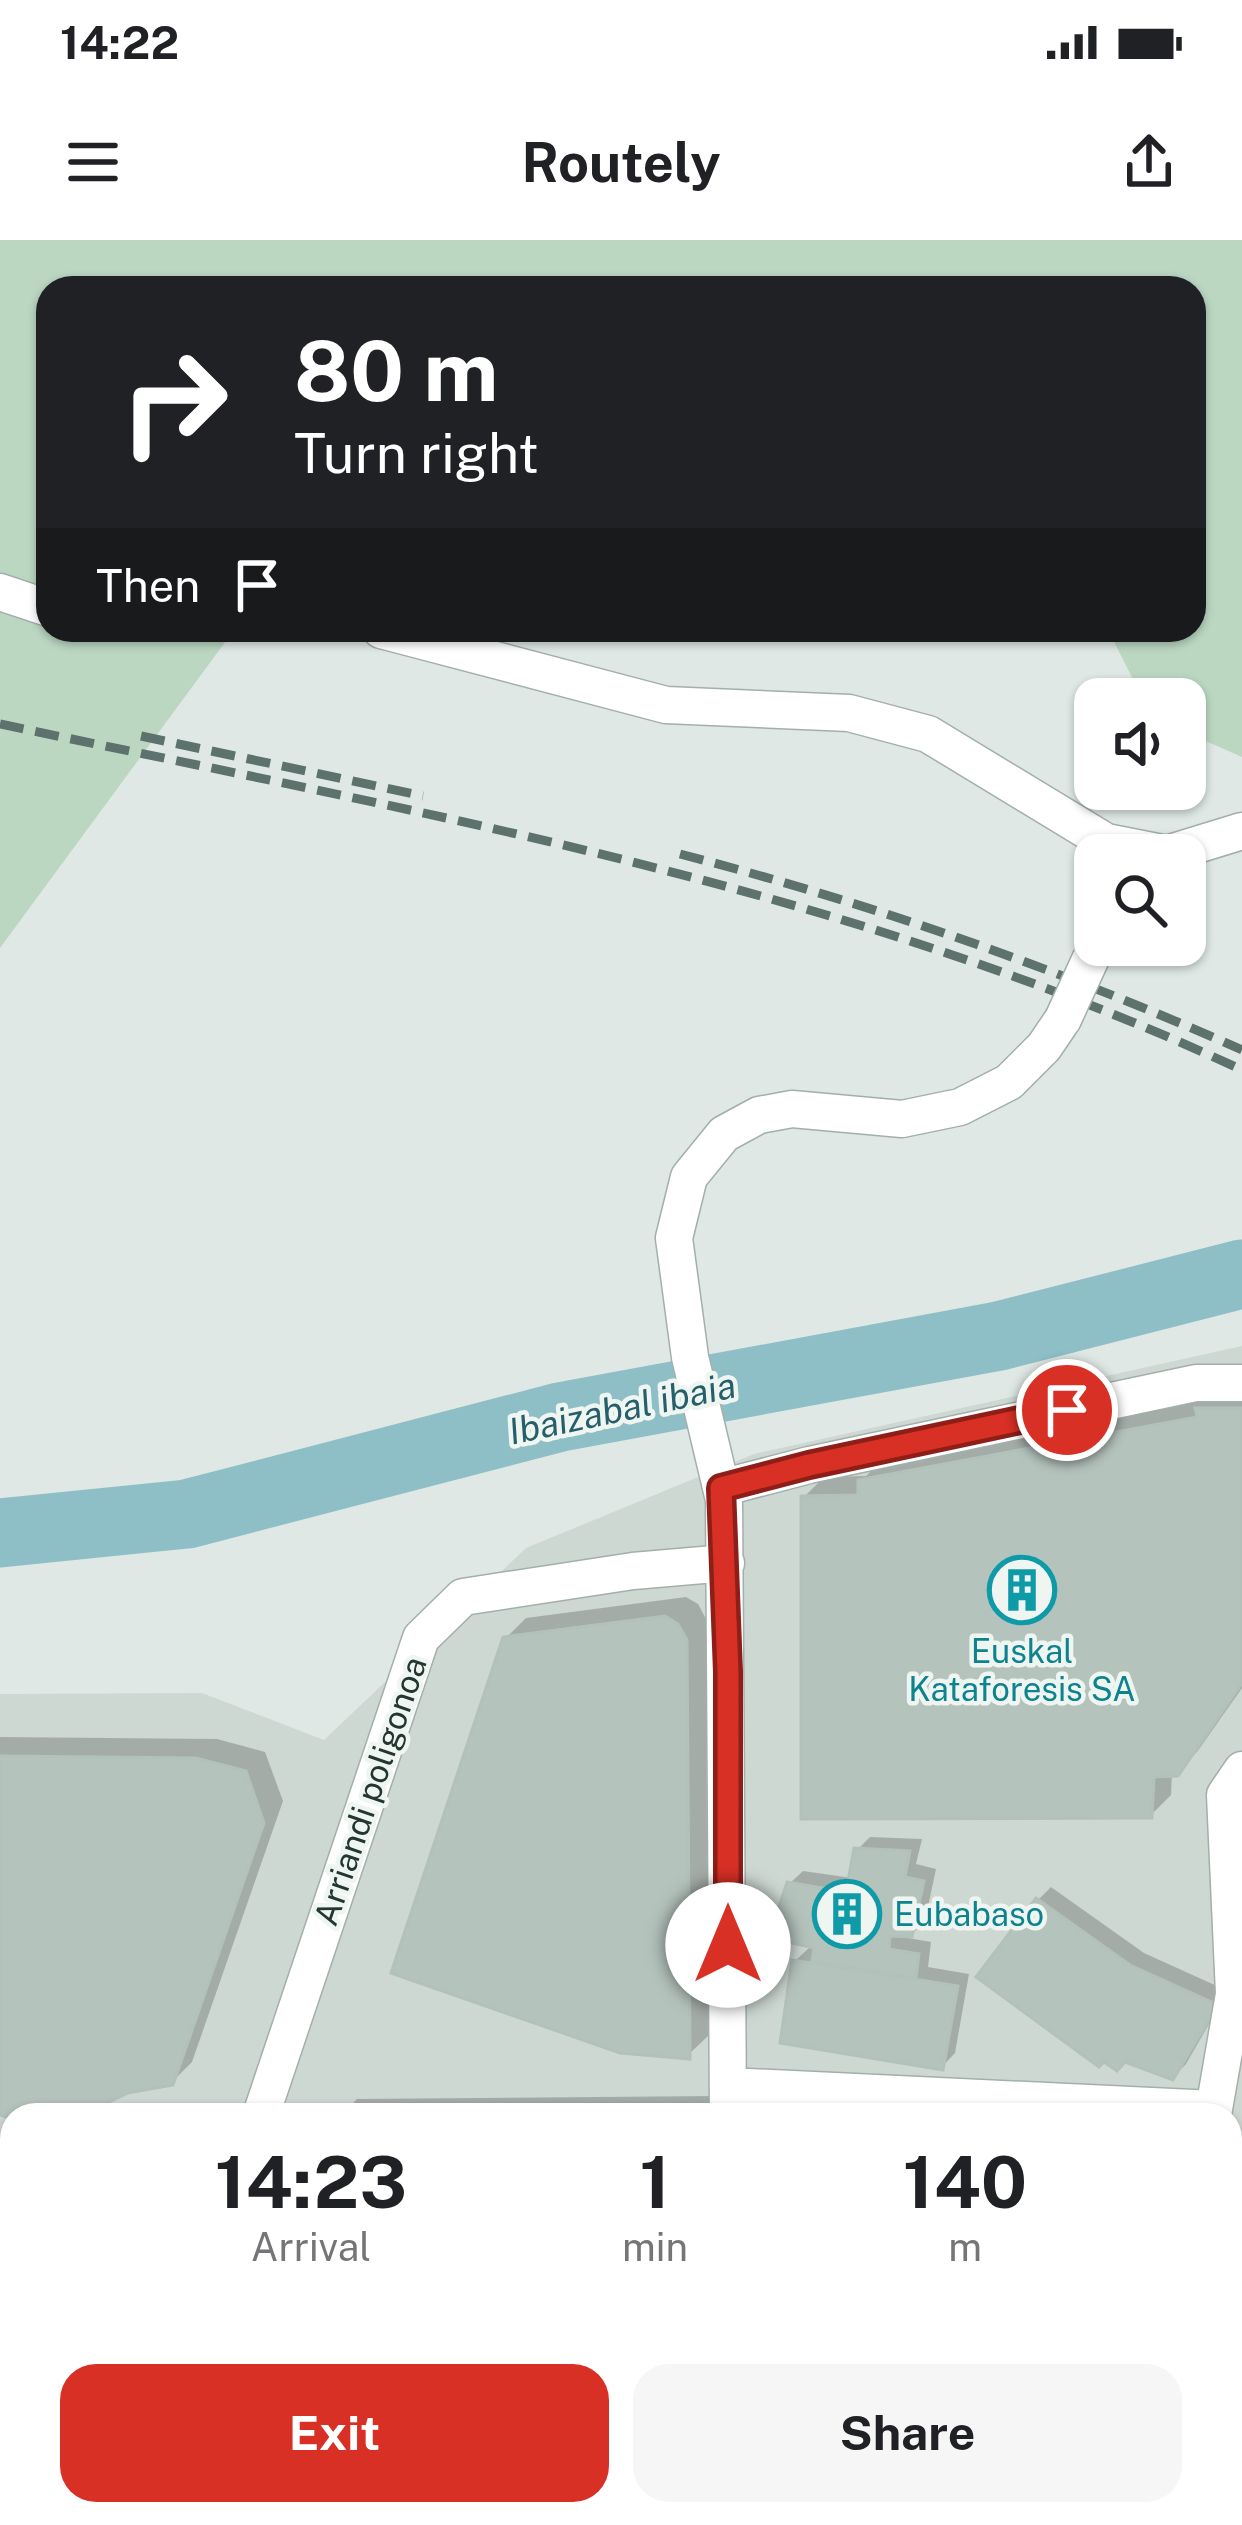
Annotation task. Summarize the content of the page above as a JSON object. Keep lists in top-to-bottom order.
{
  "streets": {
    "street": ["Arriandi poligonoa"]
  },
  "water": ["Ibaizabal ibaia"],
  "places": {
    "building": ["Euskal Kataforesis SA", "Eubabaso"]
  },
  "page": {
    "status": "14:22",
    "header": "Routely",
    "turn": ["80 m", "Turn right"],
    "then": "Then",
    "eta": [
      "14:23",
      "Arrival",
      "1",
      "min",
      "140",
      "m"
    ],
    "buttons": ["Exit", "Share"]
  }
}
